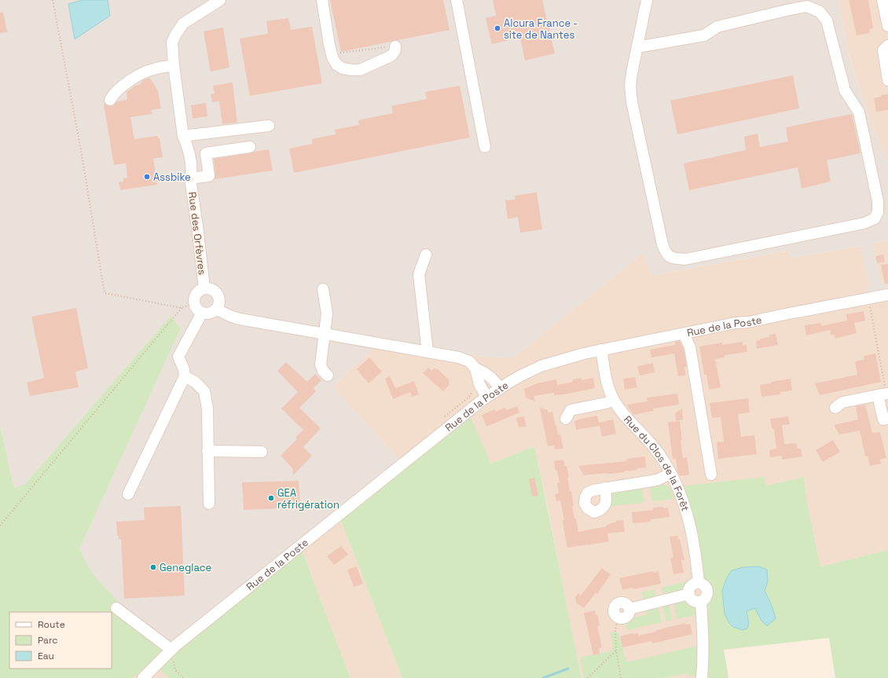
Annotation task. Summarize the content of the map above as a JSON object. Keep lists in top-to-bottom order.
{
  "streets": {
    "street": ["Rue des Orfèvres", "Rue de la Poste", "Rue du Clos de la Forêt"]
  },
  "crossings": [
    ["Rue de la Poste", "Rue du Clos de la Forêt"]
  ],
  "places": [
    "Alcura France - site de Nantes",
    "Assbike",
    "GEA réfrigération",
    "Geneglace"
  ],
  "legend": ["Route", "Parc", "Eau"]
}
